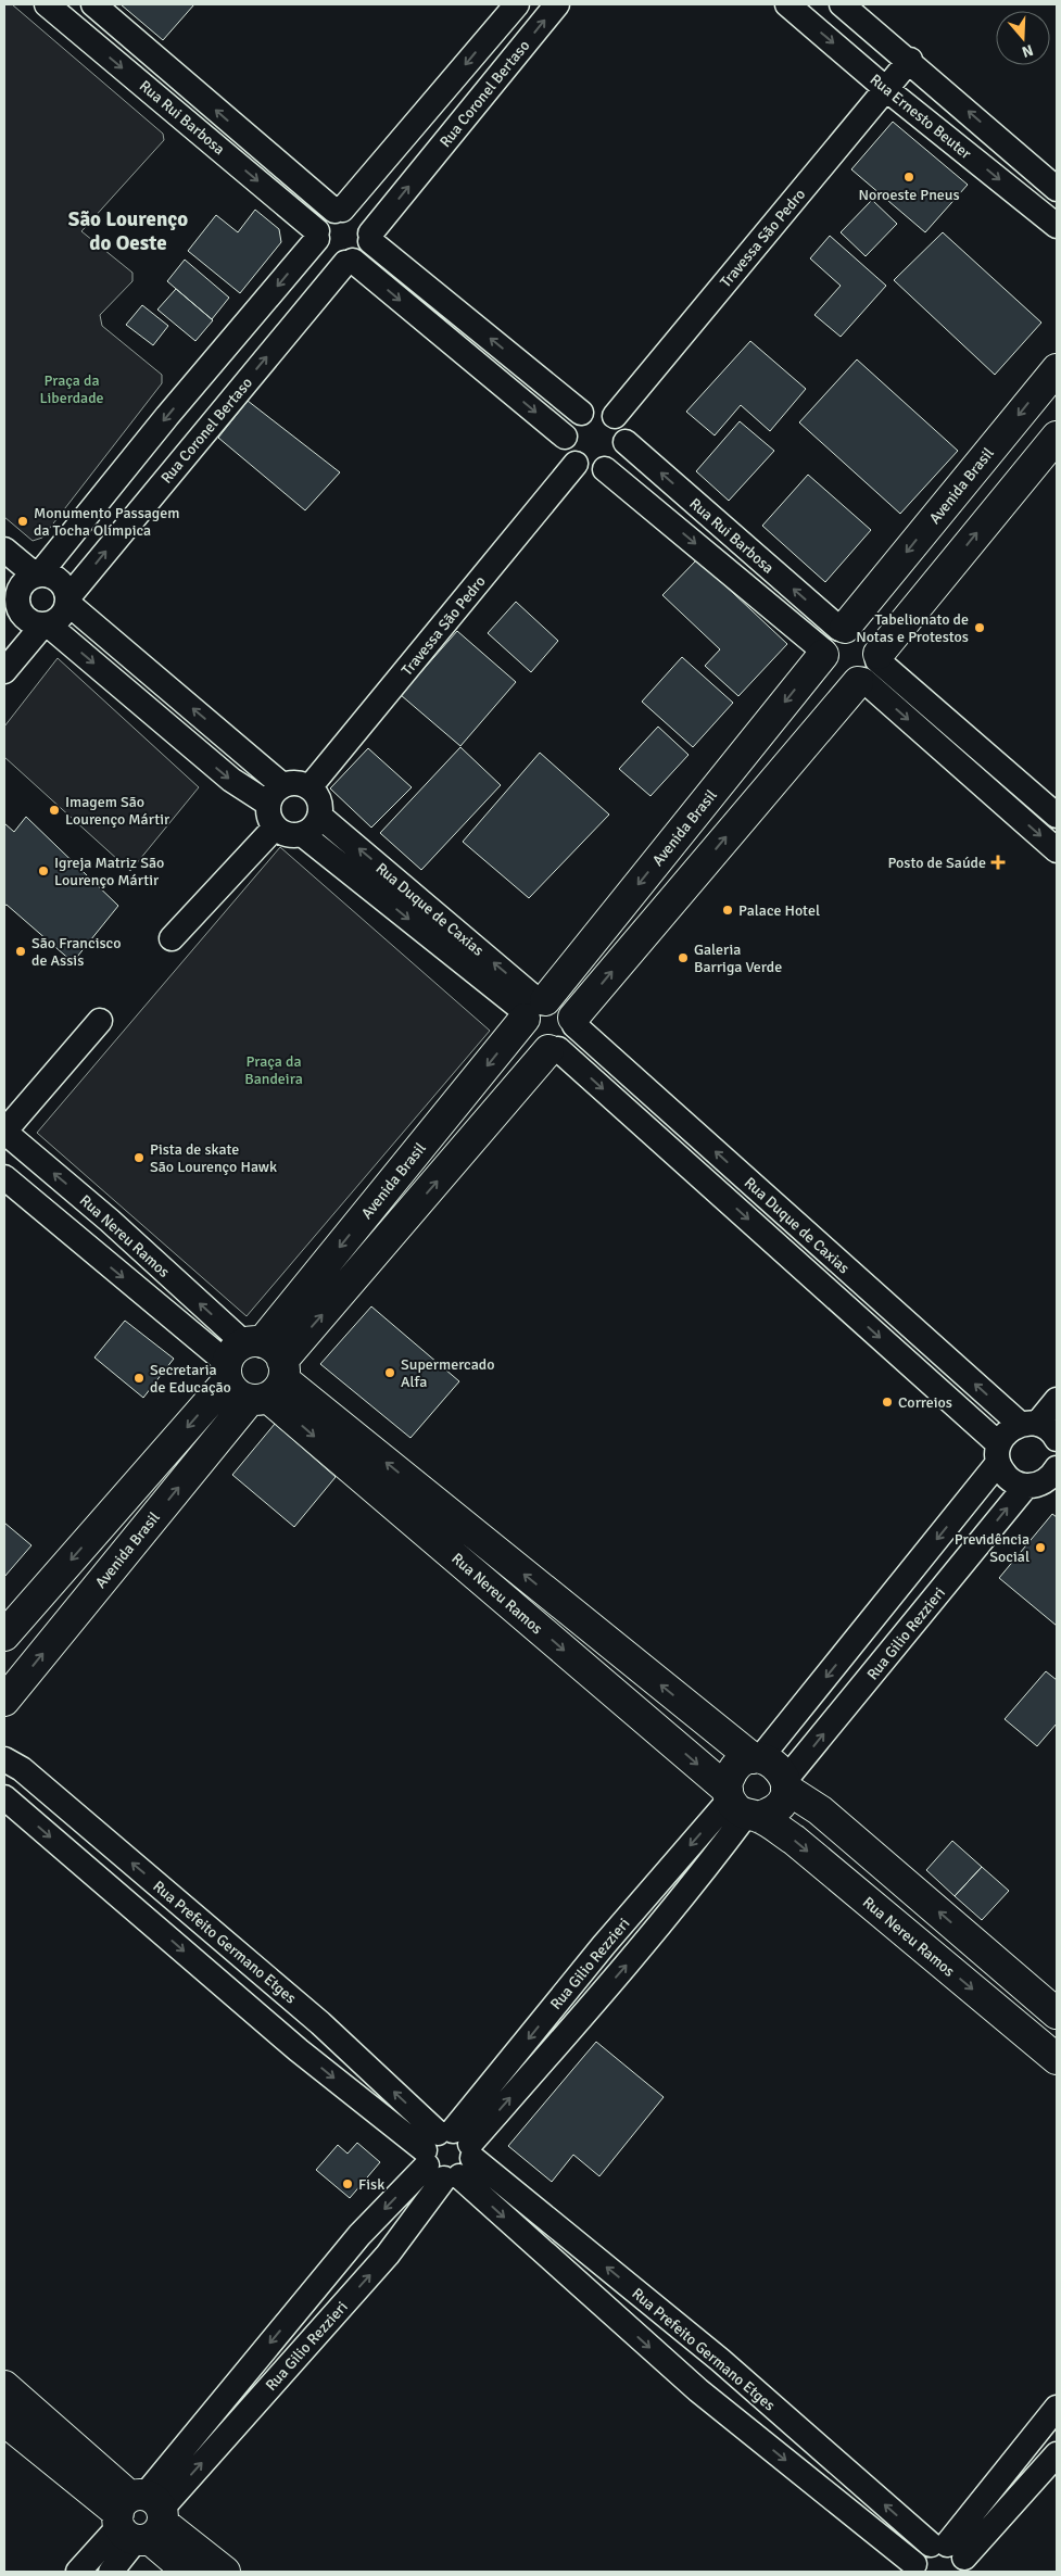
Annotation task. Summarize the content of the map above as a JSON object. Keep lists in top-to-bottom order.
{
  "streets": {
    "main road": ["Avenida Brasil", "Rua Nereu Ramos"],
    "street": [
      "Rua Coronel Bertaso",
      "Rua Ernesto Beuter",
      "Rua Rui Barbosa",
      "Travessa São Pedro",
      "Rua Duque de Caxias",
      "Rua Gilio Rezzieri",
      "Rua Prefeito Germano Etges"
    ]
  },
  "crossings": [
    ["Rua Coronel Bertaso", "Rua Rui Barbosa"],
    ["Rua Ernesto Beuter", "Travessa São Pedro"],
    ["Rua Rui Barbosa", "Travessa São Pedro"],
    ["Rua Rui Barbosa", "Avenida Brasil"],
    ["Travessa São Pedro", "Rua Duque de Caxias"],
    ["Avenida Brasil", "Rua Duque de Caxias"],
    ["Avenida Brasil", "Rua Nereu Ramos"],
    ["Rua Duque de Caxias", "Rua Gilio Rezzieri"],
    ["Rua Nereu Ramos", "Rua Gilio Rezzieri"],
    ["Rua Gilio Rezzieri", "Rua Prefeito Germano Etges"]
  ],
  "districts": ["São Lourenço do Oeste"],
  "parks": ["Praça da Liberdade", "Praça da Bandeira"],
  "places": {
    "other": [
      "Noroeste Pneus",
      "Monumento Passagem da Tocha Olímpica",
      "Tabelionato de Notas e Protestos",
      "Imagem São Lourenço Mártir",
      "Igreja Matriz São Lourenço Mártir",
      "Palace Hotel",
      "São Francisco de Assis",
      "Galeria Barriga Verde",
      "Pista de skate São Lourenço Hawk",
      "Supermercado Alfa",
      "Secretaria de Educação",
      "Correios",
      "Previdência Social",
      "Fisk"
    ],
    "health": ["Posto de Saúde"]
  },
  "north": "bottom"
}
